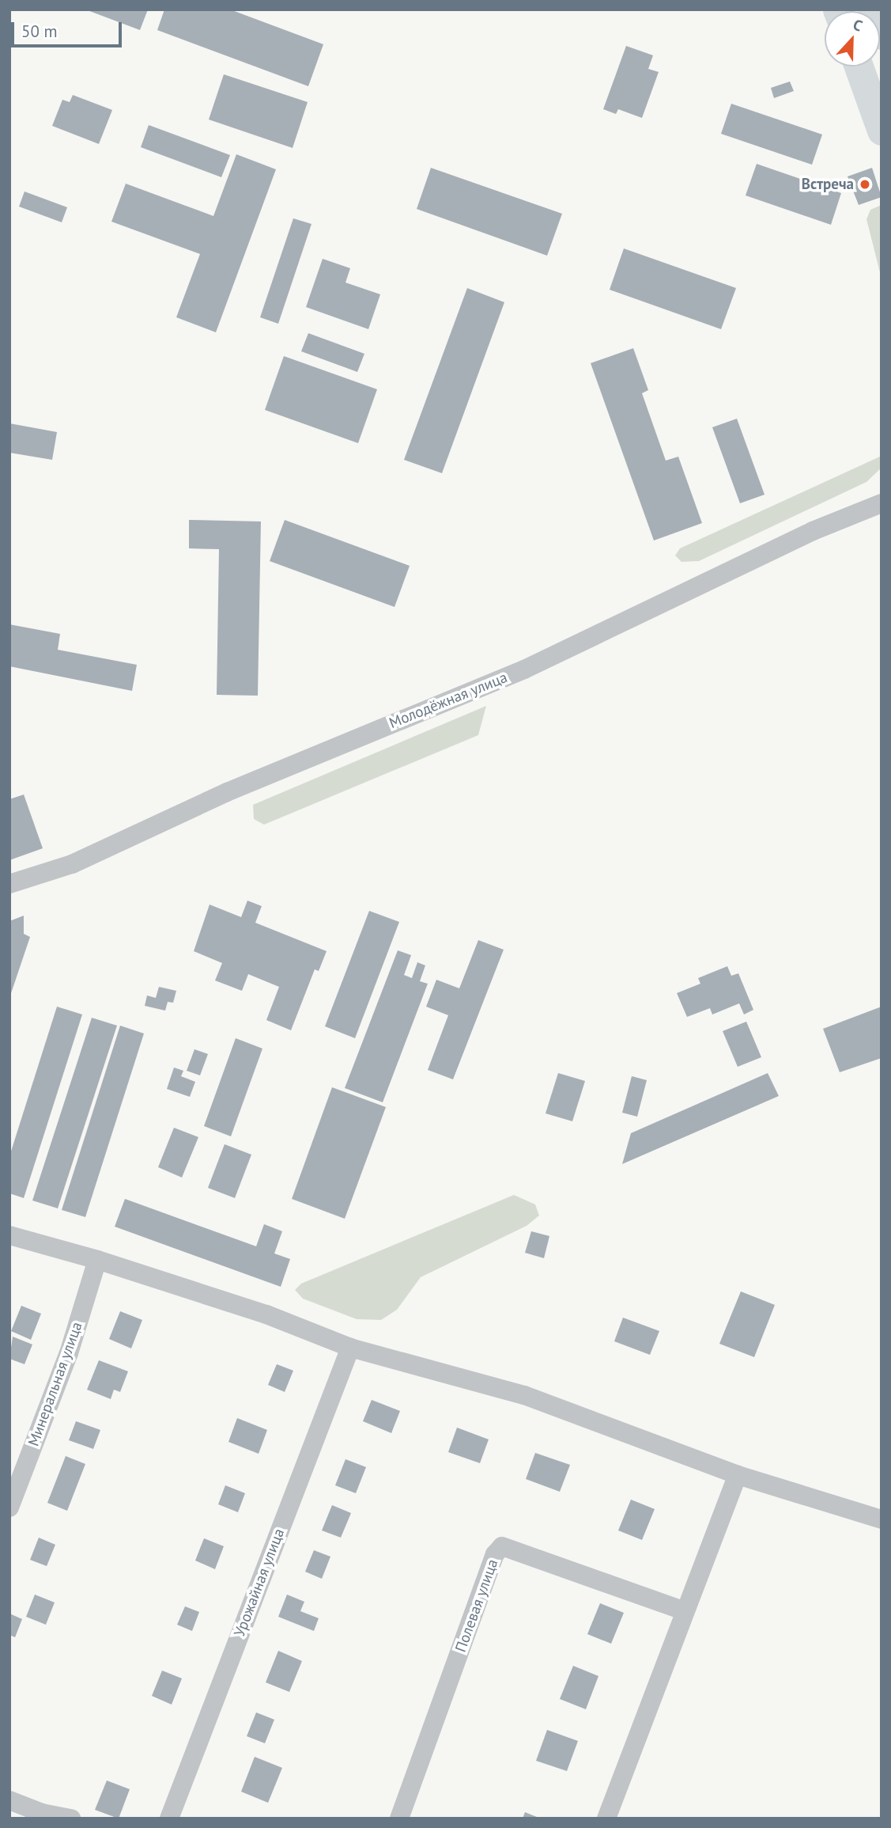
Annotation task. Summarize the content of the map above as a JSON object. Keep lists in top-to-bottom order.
{
  "streets": {
    "street": [
      "Молодёжная улица",
      "Минеральная улица",
      "Урожайная улица",
      "Полевая улица"
    ]
  },
  "places": ["Встреча"],
  "scale_bar": "50 m",
  "north": "top"
}
